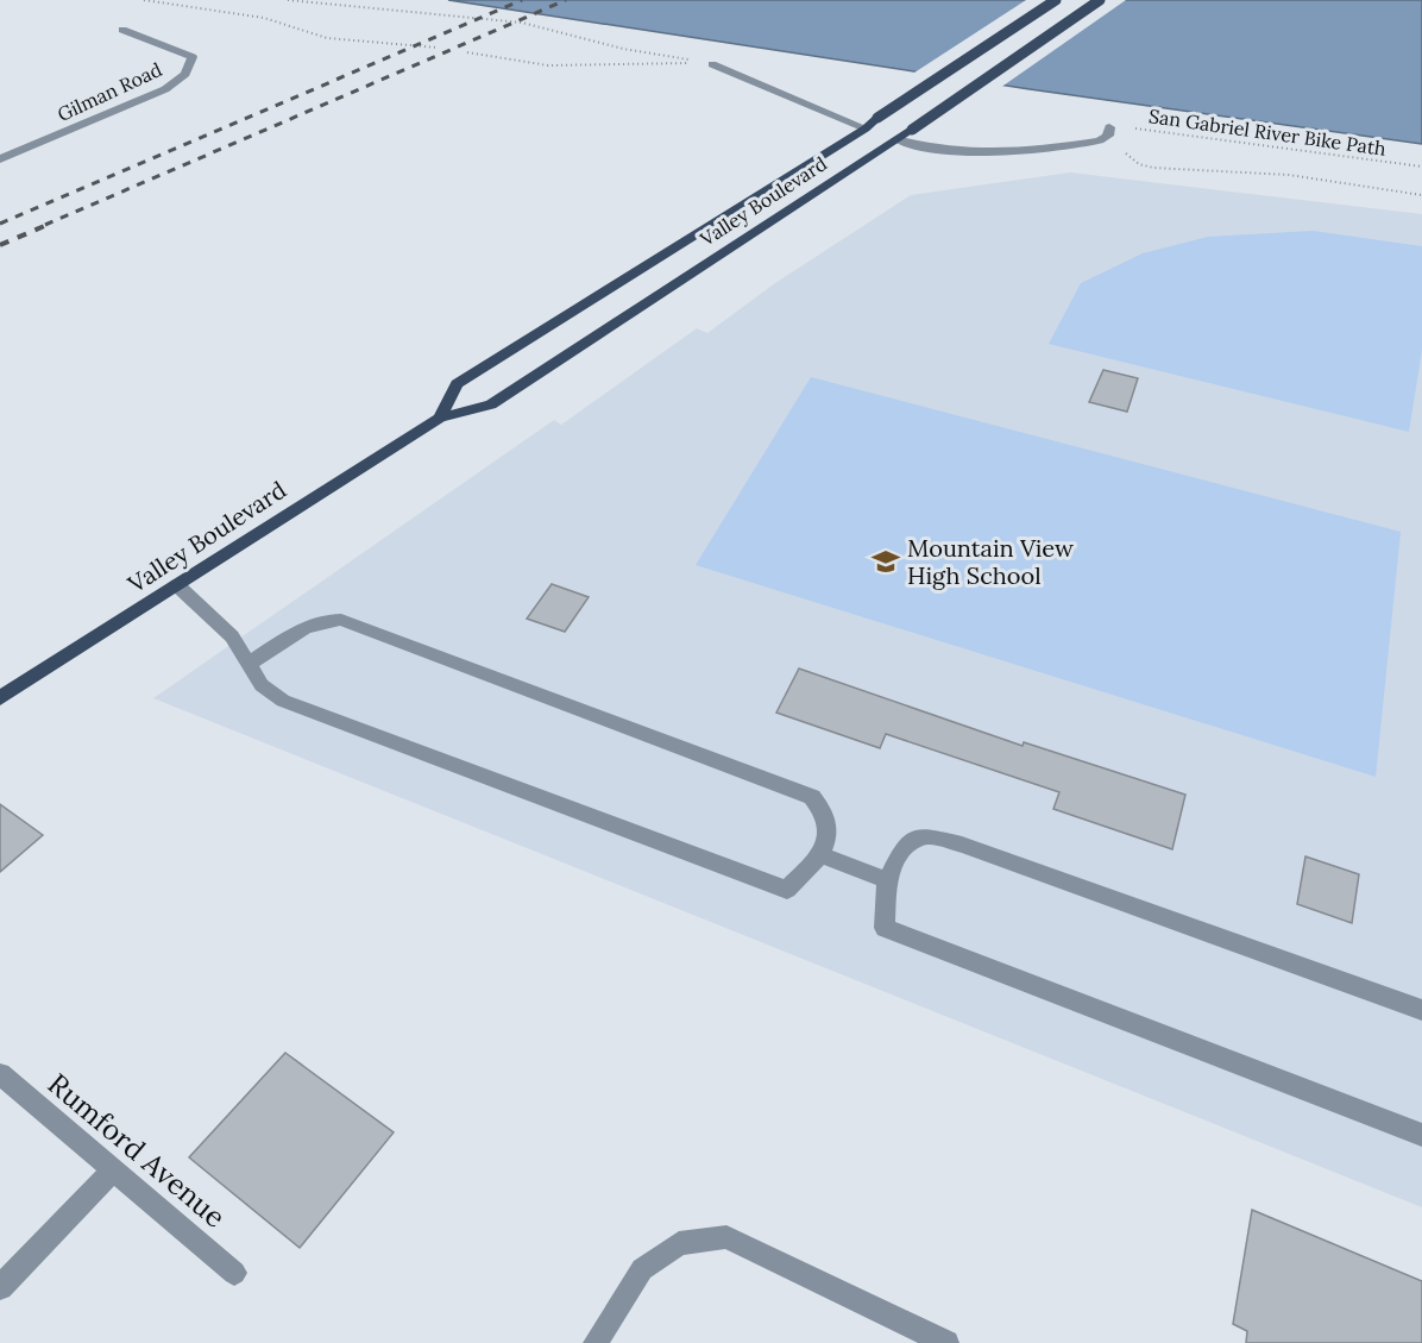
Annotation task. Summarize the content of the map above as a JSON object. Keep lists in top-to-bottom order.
{
  "streets": {
    "main road": ["Valley Boulevard"],
    "street": ["Gilman Road", "Rumford Avenue"],
    "path": ["San Gabriel River Bike Path"]
  },
  "places": {
    "school or university": ["Mountain View High School"]
  }
}
